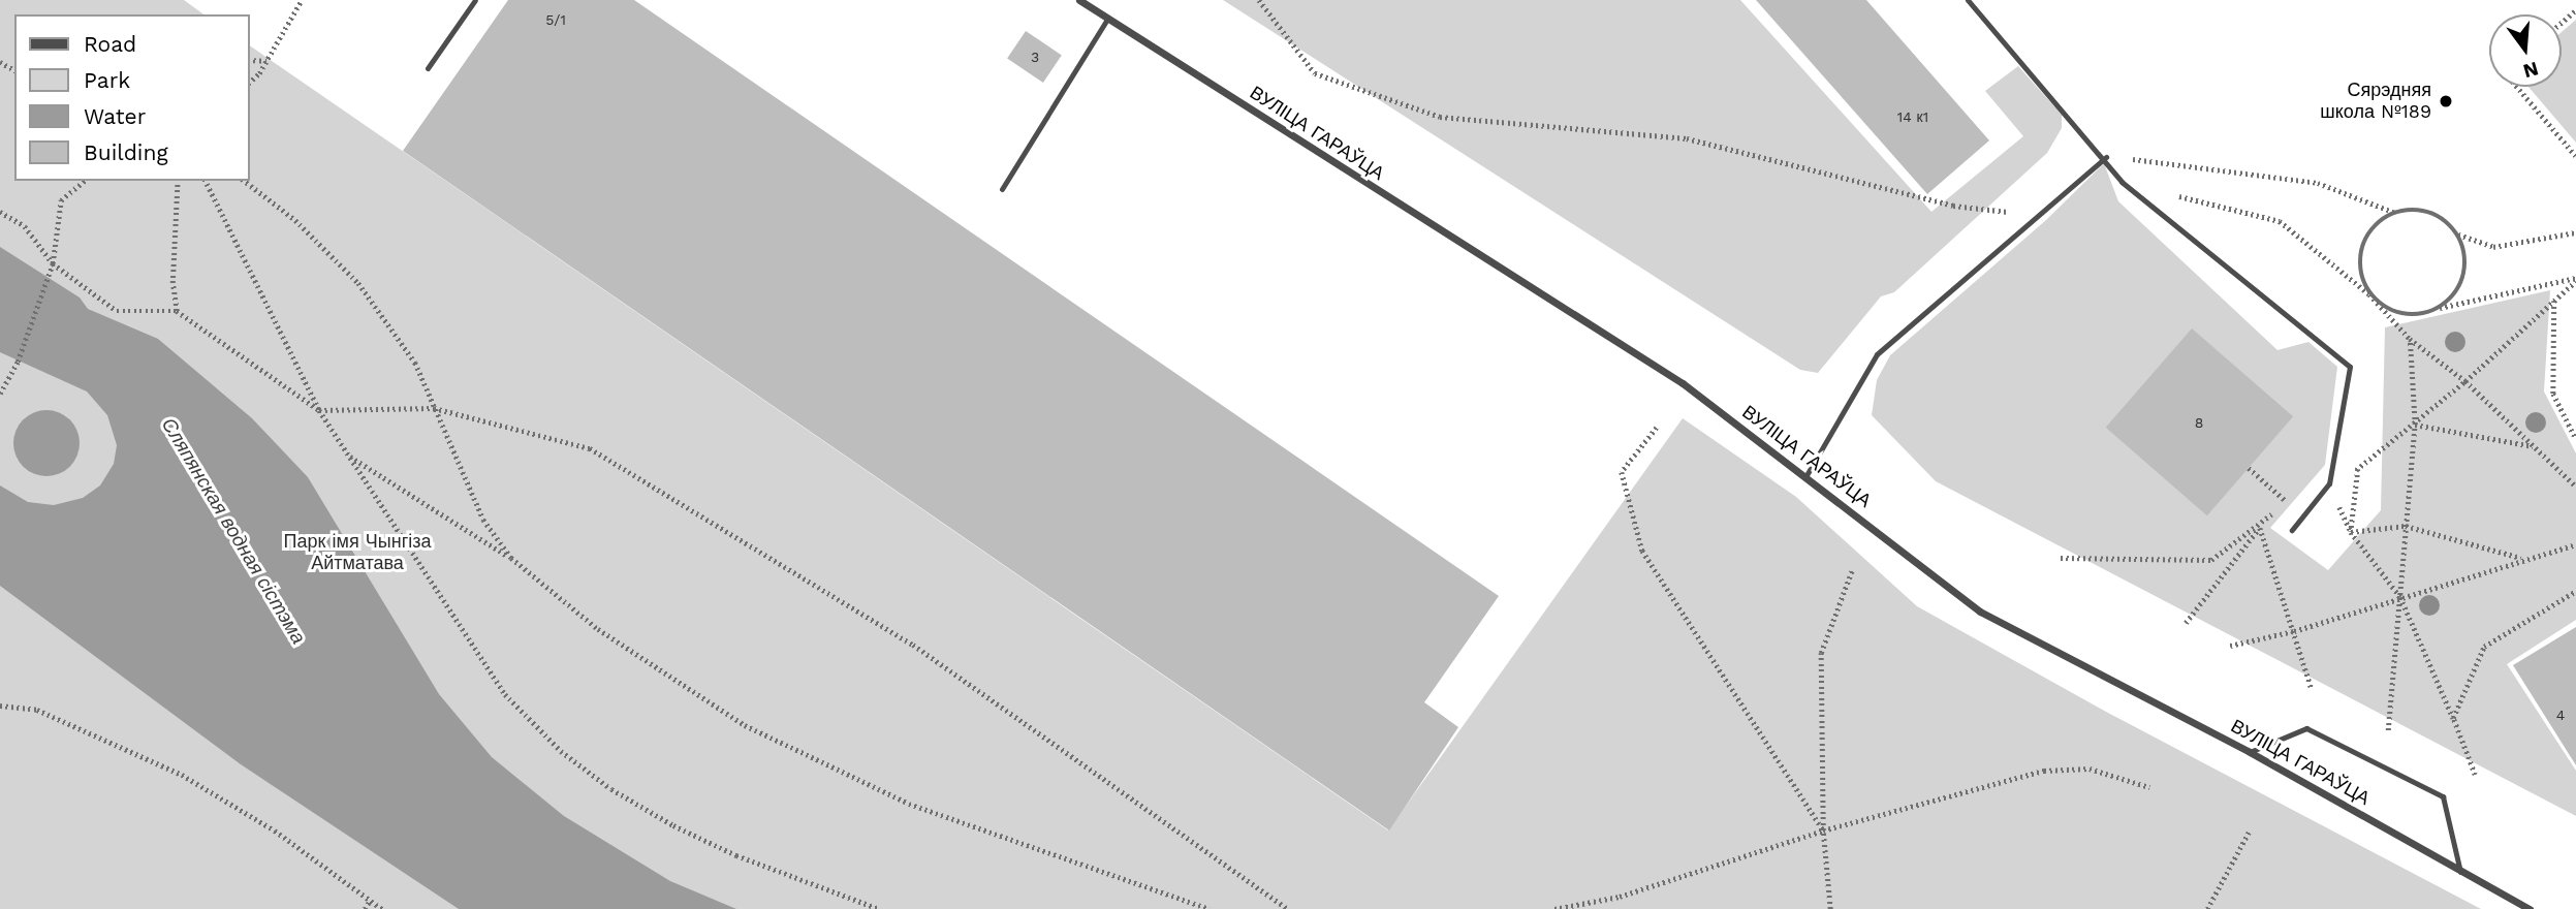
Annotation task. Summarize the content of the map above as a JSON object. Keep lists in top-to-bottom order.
{
  "streets": {
    "street": ["ВУЛІЦА ГАРАЎЦА"]
  },
  "water": ["Сляпянская водная сістэма"],
  "parks": ["Парк імя Чынгіза Айтматава"],
  "places": ["Сярэдняя школа №189"],
  "house_numbers": [
    "5/1",
    "3",
    "14 к1",
    "8",
    "4"
  ],
  "legend": [
    "Road",
    "Park",
    "Water",
    "Building"
  ],
  "north": "bottom"
}
